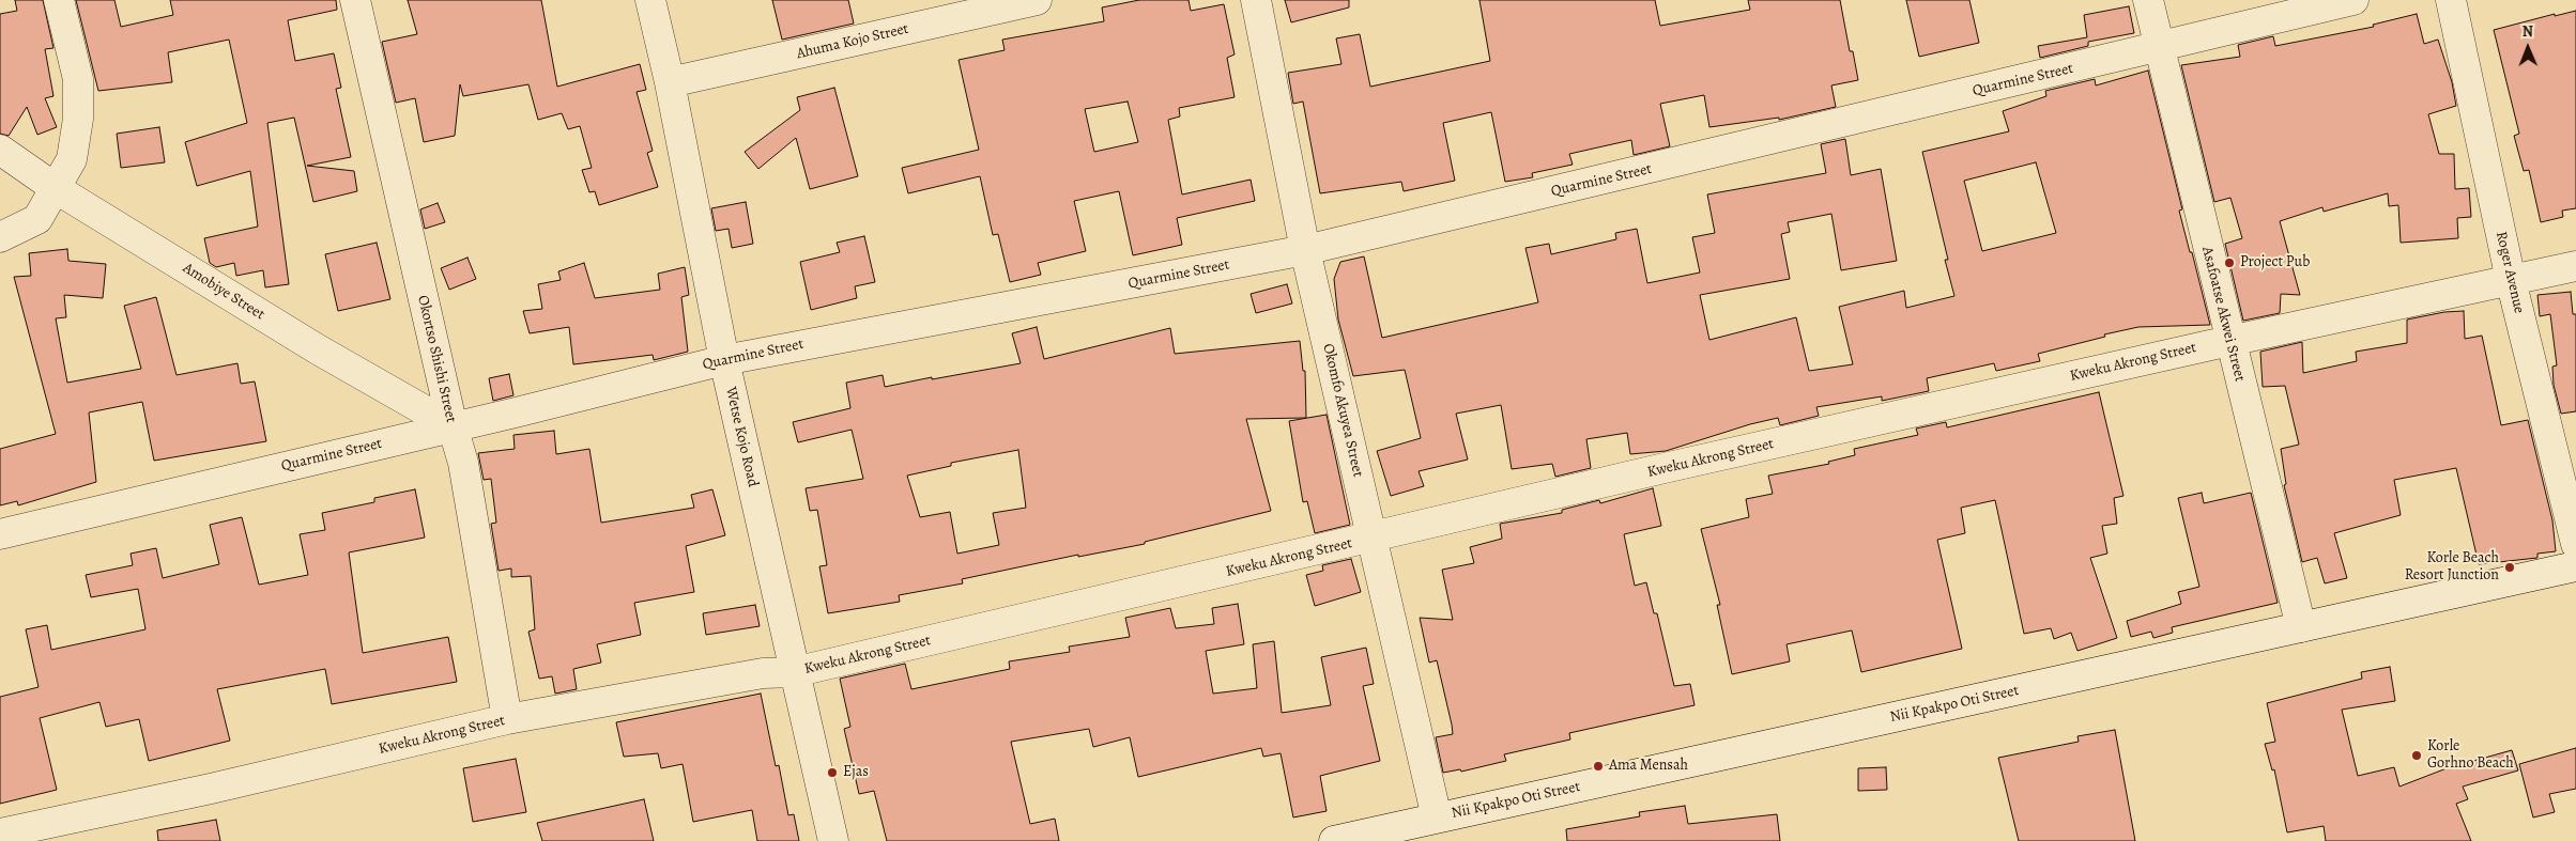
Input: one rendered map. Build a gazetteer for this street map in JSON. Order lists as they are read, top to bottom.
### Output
{
  "streets": {
    "street": [
      "Ahuma Kojo Street",
      "Quarmine Street",
      "Roger Avenue",
      "Amobiye Street",
      "Asafoatse Akwei Street",
      "Okortso Shishi Street",
      "Kweku Akrong Street",
      "Okomfo Akuyea Street",
      "Wetse Kojo Road",
      "Nii Kpakpo Oti Street"
    ]
  },
  "crossings": [
    ["Ahuma Kojo Street", "Wetse Kojo Road"],
    ["Quarmine Street", "Amobiye Street"],
    ["Quarmine Street", "Asafoatse Akwei Street"],
    ["Quarmine Street", "Okortso Shishi Street"],
    ["Quarmine Street", "Okomfo Akuyea Street"],
    ["Quarmine Street", "Wetse Kojo Road"],
    ["Roger Avenue", "Kweku Akrong Street"],
    ["Amobiye Street", "Okortso Shishi Street"],
    ["Asafoatse Akwei Street", "Kweku Akrong Street"],
    ["Asafoatse Akwei Street", "Nii Kpakpo Oti Street"],
    ["Okortso Shishi Street", "Kweku Akrong Street"],
    ["Kweku Akrong Street", "Okomfo Akuyea Street"],
    ["Kweku Akrong Street", "Wetse Kojo Road"],
    ["Okomfo Akuyea Street", "Nii Kpakpo Oti Street"]
  ],
  "places": [
    "Project Pub",
    "Korle Beach Resort Junction",
    "Korle Gorhno Beach",
    "Ama Mensah",
    "Ejas"
  ],
  "north": "top"
}
